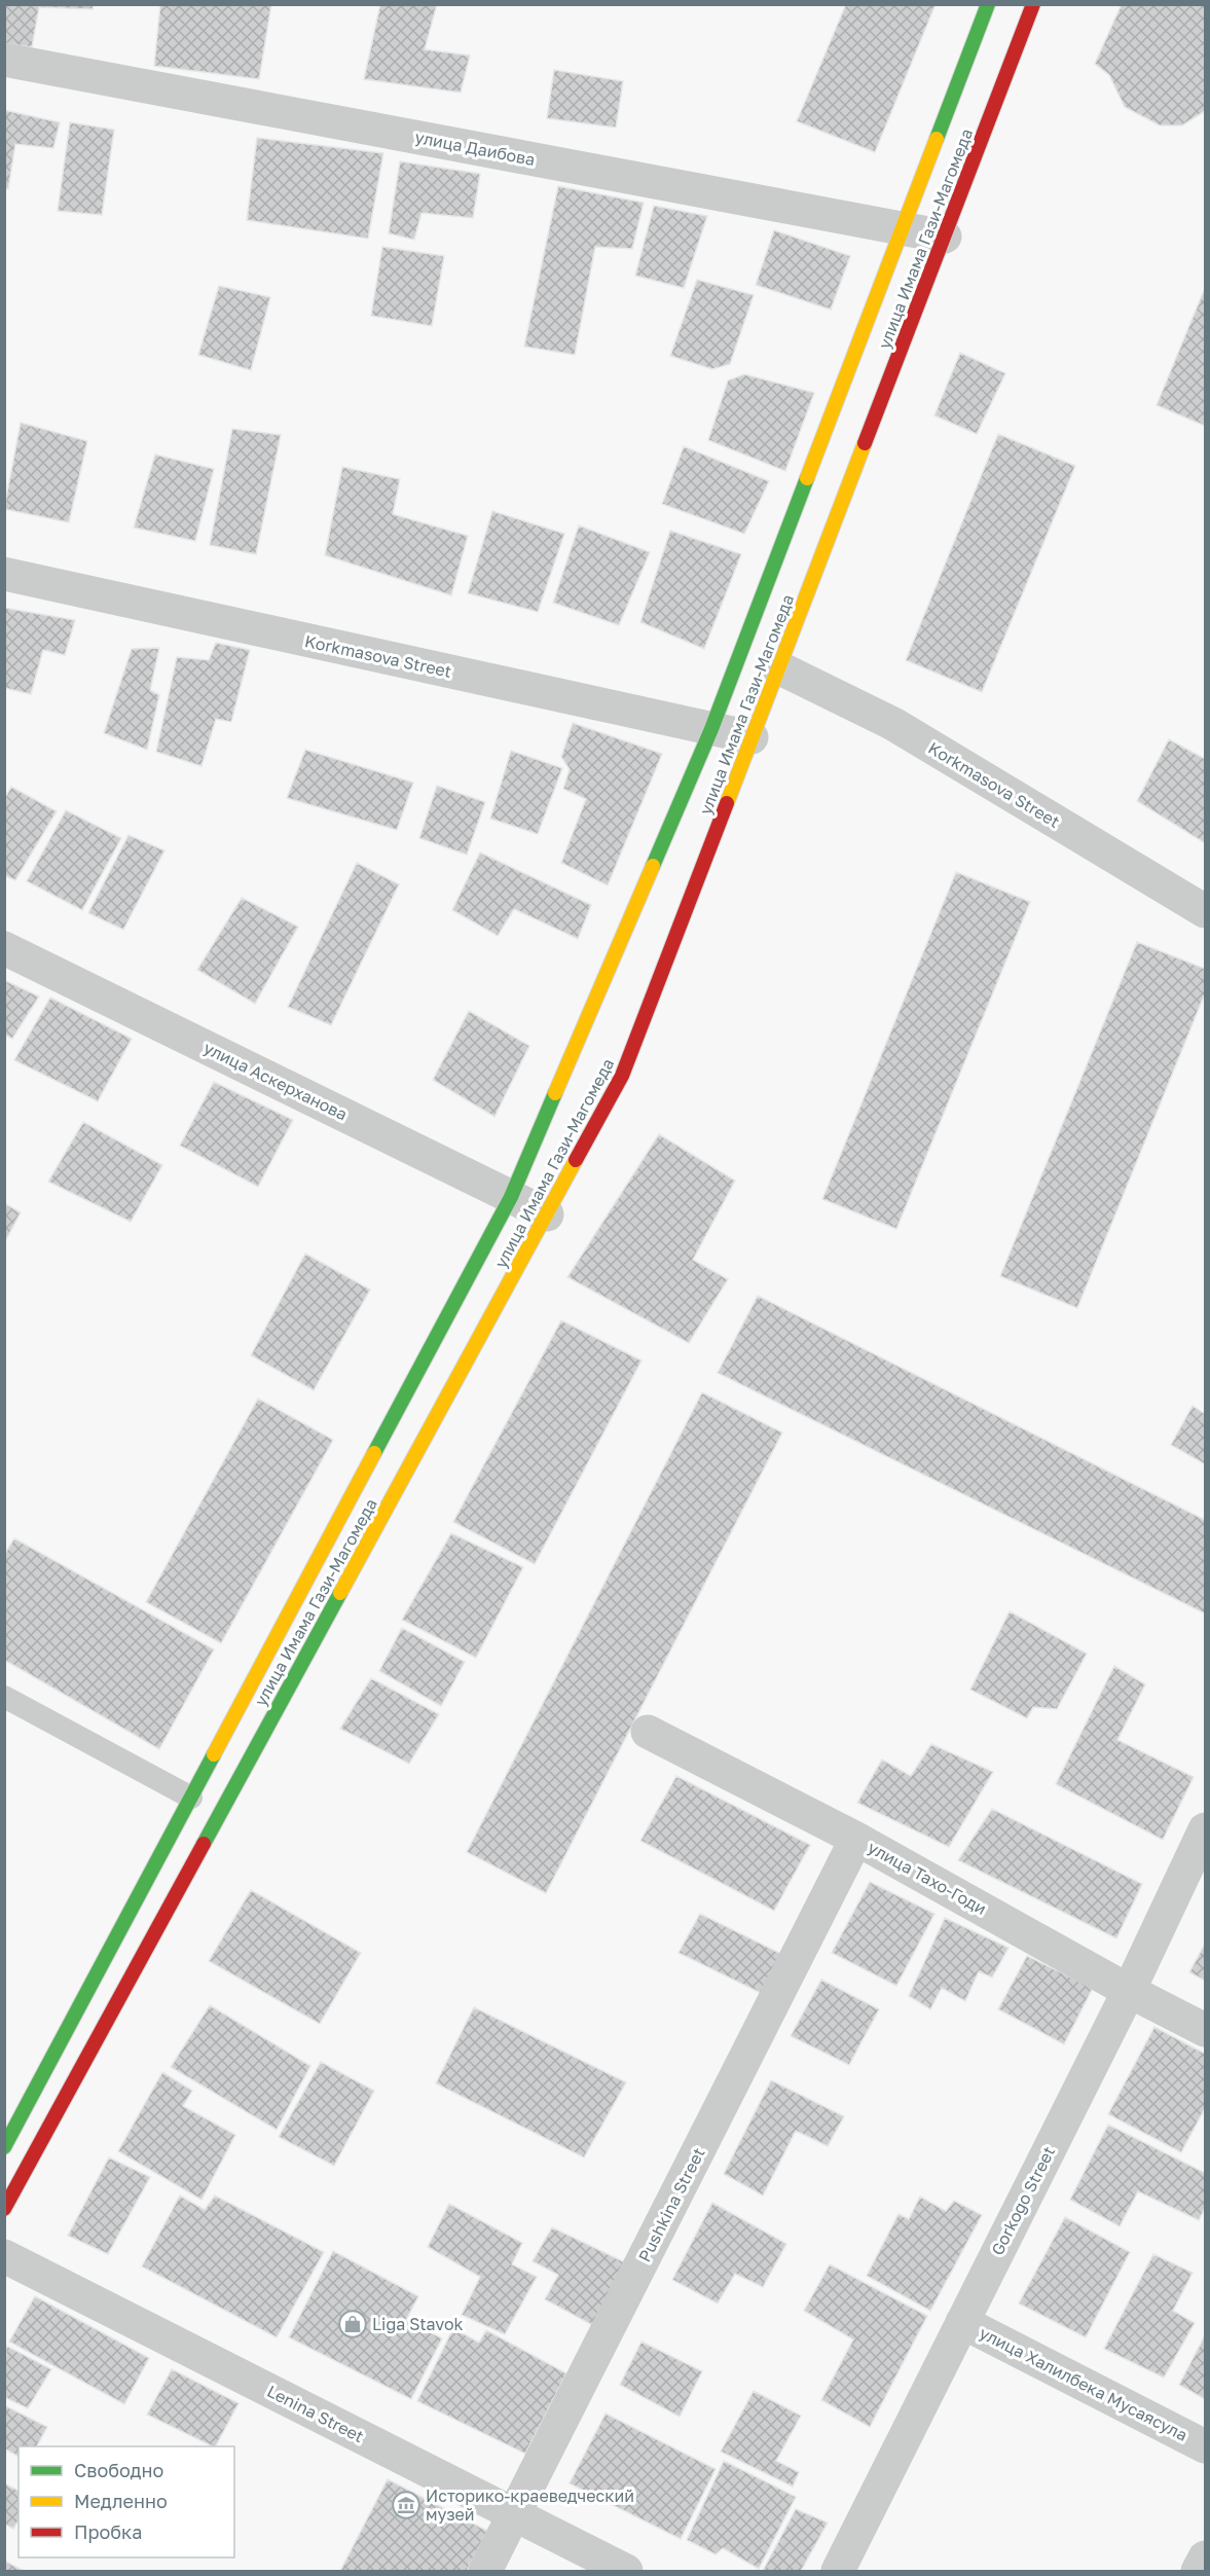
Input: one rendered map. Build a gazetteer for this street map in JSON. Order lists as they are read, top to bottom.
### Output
{
  "streets": {
    "main road": ["улица Имама Гази-Магомеда"],
    "street": [
      "улица Даибова",
      "Korkmasova Street",
      "улица Аскерханова",
      "улица Тахо-Годи",
      "Gorkogo Street",
      "Pushkina Street",
      "улица Халилбека Мусаясула",
      "Lenina Street"
    ]
  },
  "crossings": [
    ["улица Даибова", "улица Имама Гази-Магомеда"],
    ["улица Имама Гази-Магомеда", "Korkmasova Street"],
    ["улица Имама Гази-Магомеда", "улица Аскерханова"],
    ["улица Тахо-Годи", "Gorkogo Street"],
    ["улица Тахо-Годи", "Pushkina Street"],
    ["Gorkogo Street", "улица Халилбека Мусаясула"],
    ["Pushkina Street", "Lenina Street"]
  ],
  "places": {
    "shop": ["Liga Stavok"],
    "museum": ["Историко-краеведческий музей"]
  },
  "legend": ["Свободно", "Медленно", "Пробка"]
}
